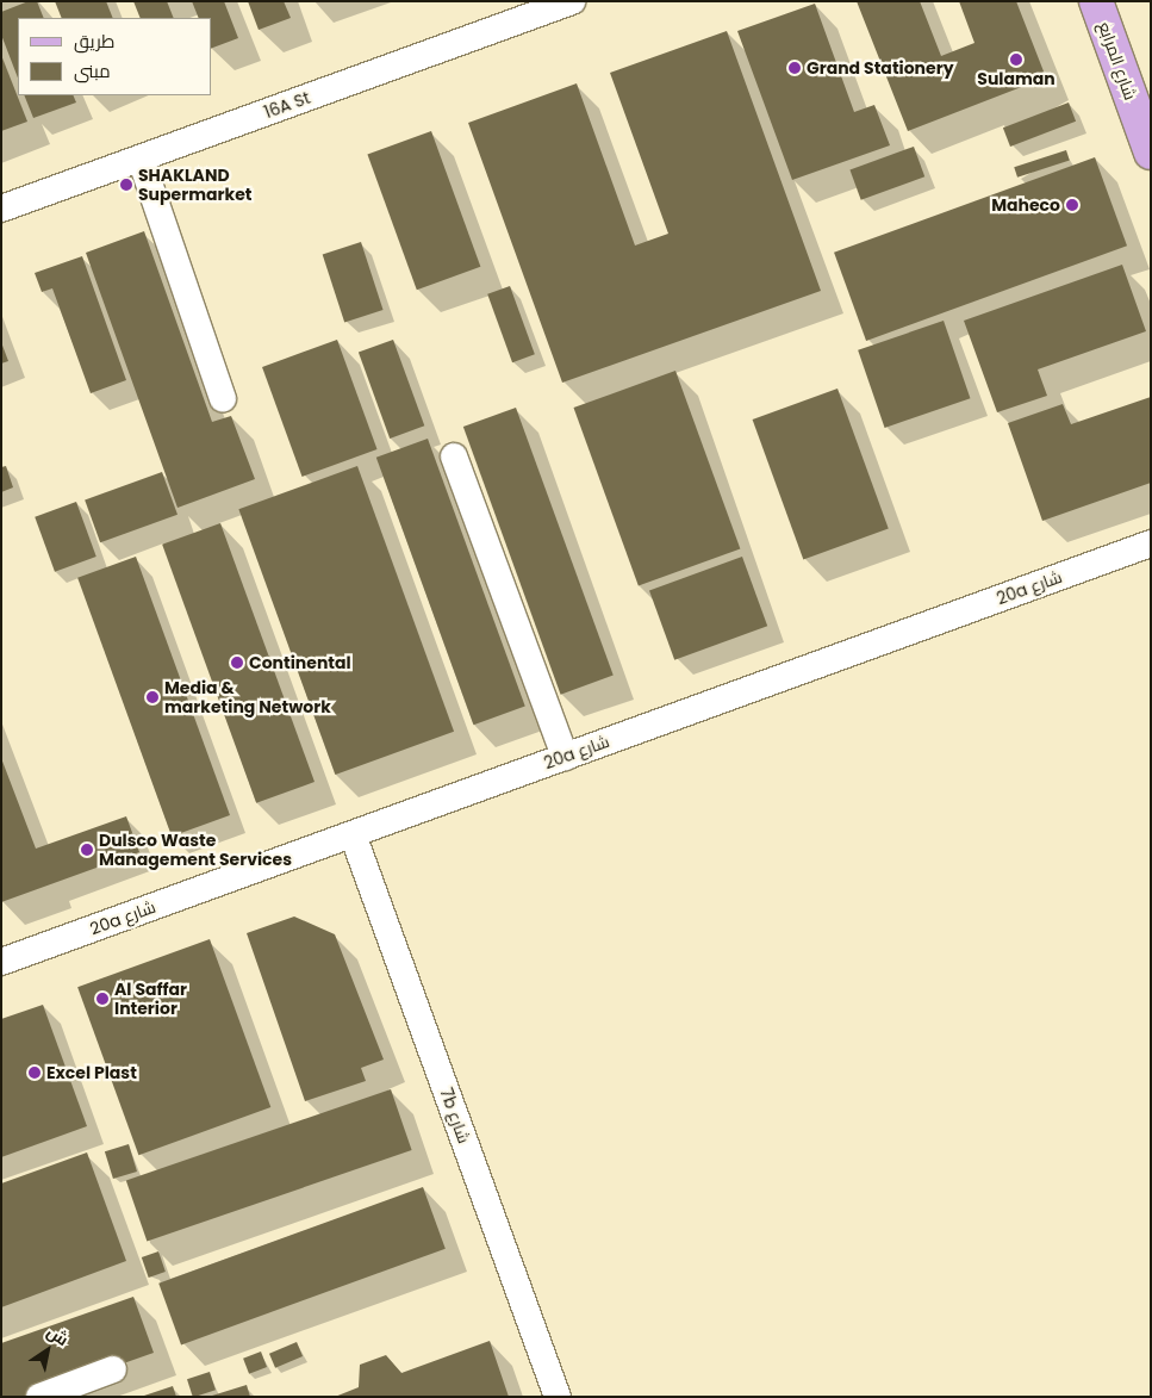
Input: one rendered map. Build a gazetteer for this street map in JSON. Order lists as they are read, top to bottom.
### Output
{
  "streets": {
    "main road": ["شارع المرابع"],
    "lane": ["16A St", "20a شارع", "7b شارع"]
  },
  "crossings": [
    ["20a شارع", "7b شارع"]
  ],
  "places": [
    "Sulaman",
    "Grand Stationery",
    "SHAKLAND Supermarket",
    "Maheco",
    "Continental",
    "Media & marketing Network",
    "Dulsco Waste Management Services",
    "Al Saffar Interior",
    "Excel Plast"
  ],
  "legend": ["طريق", "مبنى"],
  "north": "top right"
}
